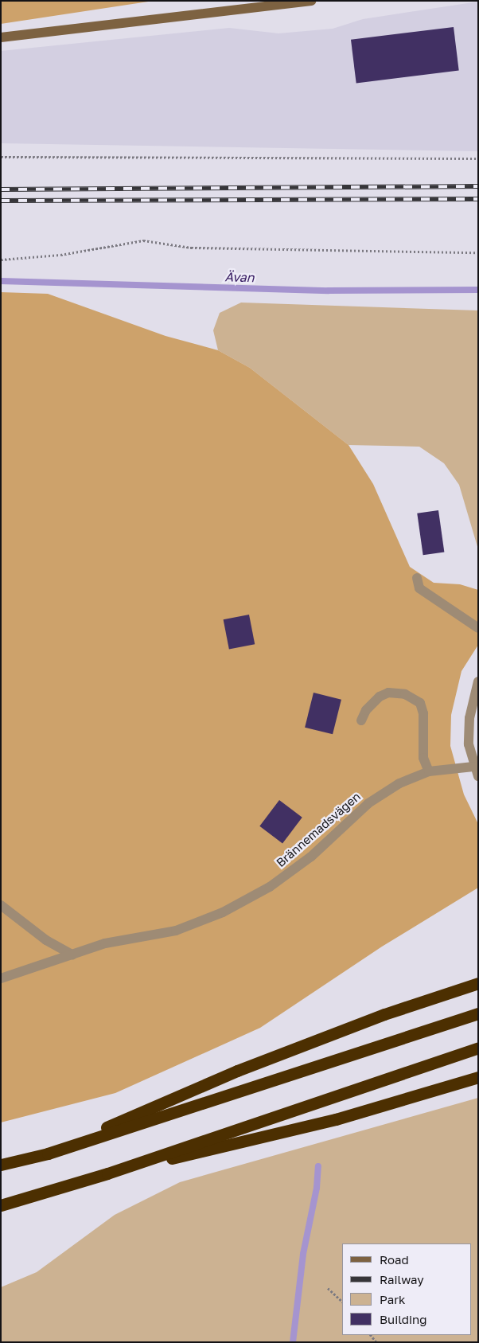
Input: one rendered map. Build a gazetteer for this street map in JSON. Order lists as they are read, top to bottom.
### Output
{
  "streets": {
    "street": ["Brännemadsvägen"]
  },
  "water": ["Ävan"],
  "legend": [
    "Road",
    "Railway",
    "Park",
    "Building"
  ]
}
